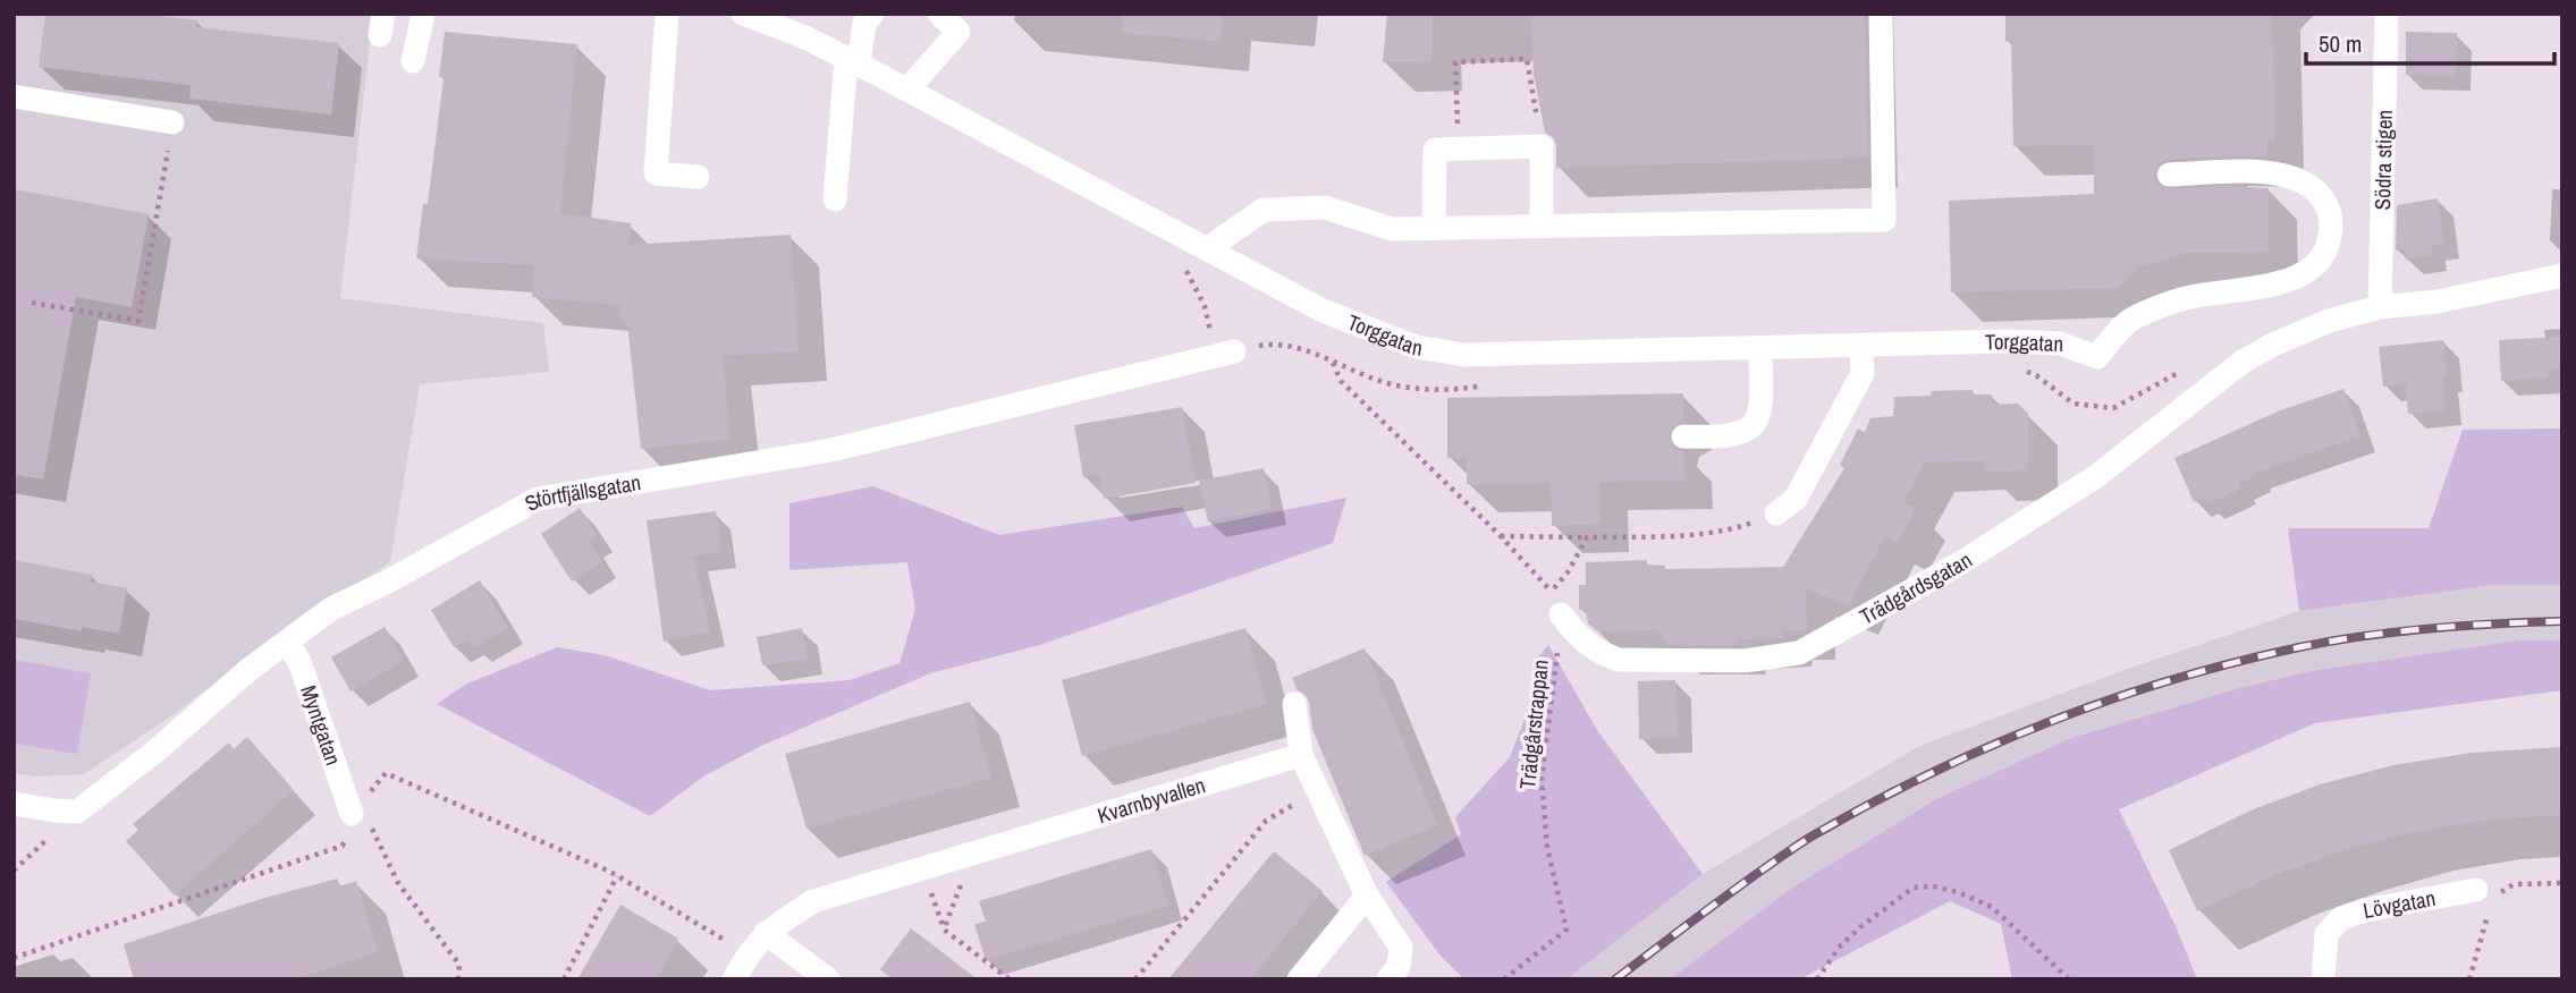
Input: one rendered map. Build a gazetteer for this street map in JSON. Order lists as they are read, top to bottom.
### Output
{
  "streets": {
    "street": [
      "Södra stigen",
      "Torggatan",
      "Störtfjällsgatan",
      "Trädgårdsgatan",
      "Myntgatan",
      "Kvarnbyvallen",
      "Lövgatan"
    ],
    "path": ["Trädgårstrappan"]
  },
  "crossings": [
    ["Södra stigen", "Trädgårdsgatan"],
    ["Störtfjällsgatan", "Myntgatan"],
    ["Trädgårdsgatan", "Trädgårstrappan"]
  ],
  "scale_bar": "50 m"
}
